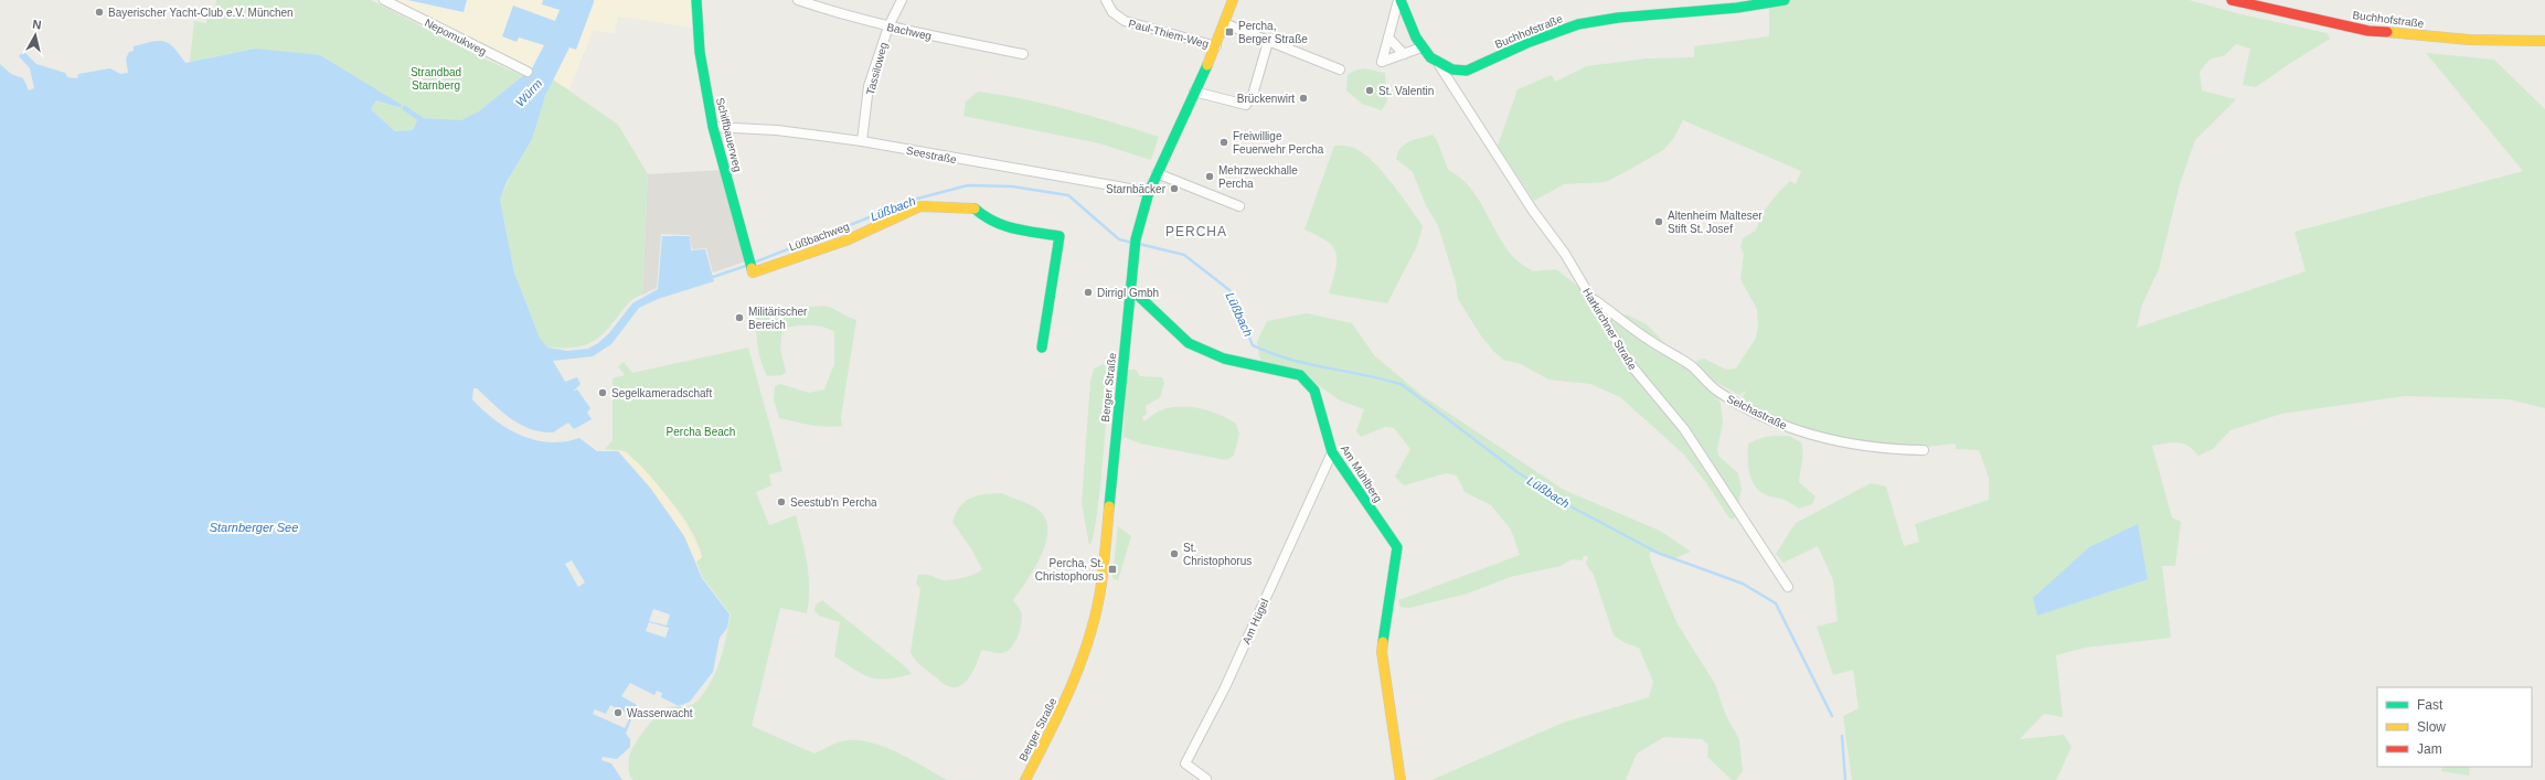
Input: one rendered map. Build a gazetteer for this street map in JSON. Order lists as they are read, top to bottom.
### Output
{
  "streets": {
    "main road": [
      "Buchhofstraße",
      "Schiffbauerweg",
      "Lüßbachweg",
      "Berger Straße",
      "Am Mühlberg"
    ],
    "street": [
      "Bachweg",
      "Paul-Thiem-Weg",
      "Nepomukweg",
      "Tassiloweg",
      "Seestraße",
      "Harkirchner Straße",
      "Selchastraße",
      "Am Hügel"
    ]
  },
  "crossings": [
    ["Buchhofstraße", "Harkirchner Straße"],
    ["Bachweg", "Tassiloweg"],
    ["Paul-Thiem-Weg", "Berger Straße"],
    ["Tassiloweg", "Seestraße"],
    ["Schiffbauerweg", "Seestraße"],
    ["Schiffbauerweg", "Lüßbachweg"],
    ["Seestraße", "Berger Straße"],
    ["Harkirchner Straße", "Selchastraße"],
    ["Berger Straße", "Am Mühlberg"],
    ["Am Mühlberg", "Am Hügel"]
  ],
  "districts": ["PERCHA"],
  "water": ["Würm", "Lüßbach", "Starnberger See"],
  "parks": ["Strandbad Starnberg", "Percha Beach"],
  "places": {
    "other": [
      "Bayerischer Yacht-Club e.V. München",
      "St. Valentin",
      "Brückenwirt",
      "Freiwillige Feuerwehr Percha",
      "Mehrzweckhalle Percha",
      "Starnbäcker",
      "Altenheim Malteser Stift St. Josef",
      "Dirrigl Gmbh",
      "Militärischer Bereich",
      "Segelkameradschaft",
      "Seestub'n Percha",
      "St. Christophorus",
      "Wasserwacht"
    ],
    "transit": ["Percha, Berger Straße", "Percha, St. Christophorus"]
  },
  "legend": ["Fast", "Slow", "Jam"],
  "north": "top"
}
